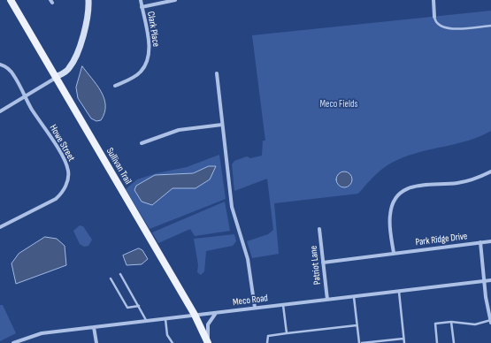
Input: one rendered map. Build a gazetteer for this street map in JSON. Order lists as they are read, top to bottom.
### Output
{
  "streets": {
    "main road": ["Sullivan Trail"],
    "street": [
      "Clark Place",
      "Howe Street",
      "Park Ridge Drive",
      "Patriot Lane",
      "Meco Road"
    ]
  },
  "crossings": [
    ["Sullivan Trail", "Meco Road"],
    ["Park Ridge Drive", "Patriot Lane"],
    ["Patriot Lane", "Meco Road"]
  ],
  "parks": ["Meco Fields"]
}
